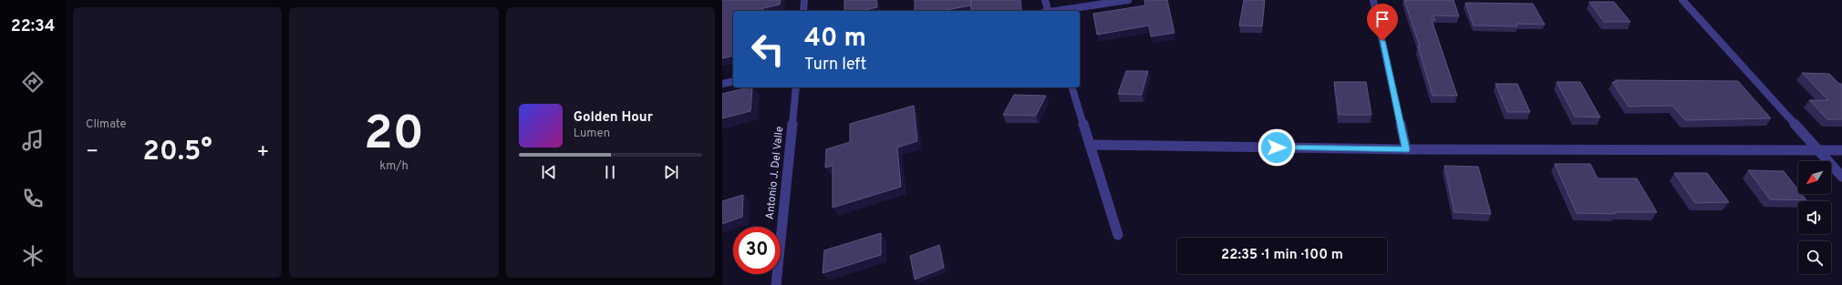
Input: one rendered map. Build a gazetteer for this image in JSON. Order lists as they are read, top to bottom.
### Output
{
  "streets": {
    "street": ["Antonio J. Del Valle"]
  },
  "north": "bottom left",
  "page": {
    "tabs": "22:34",
    "tile": [
      "Climate",
      ["20", "km/h"]
    ],
    "turn": ["40 m", "Turn left"],
    "song": ["Golden Hour", "Lumen"],
    "heat": ["−", "20.5°", "+"],
    "limit": "30",
    "trip": "22:35 · 1 min · 100 m"
  }
}
